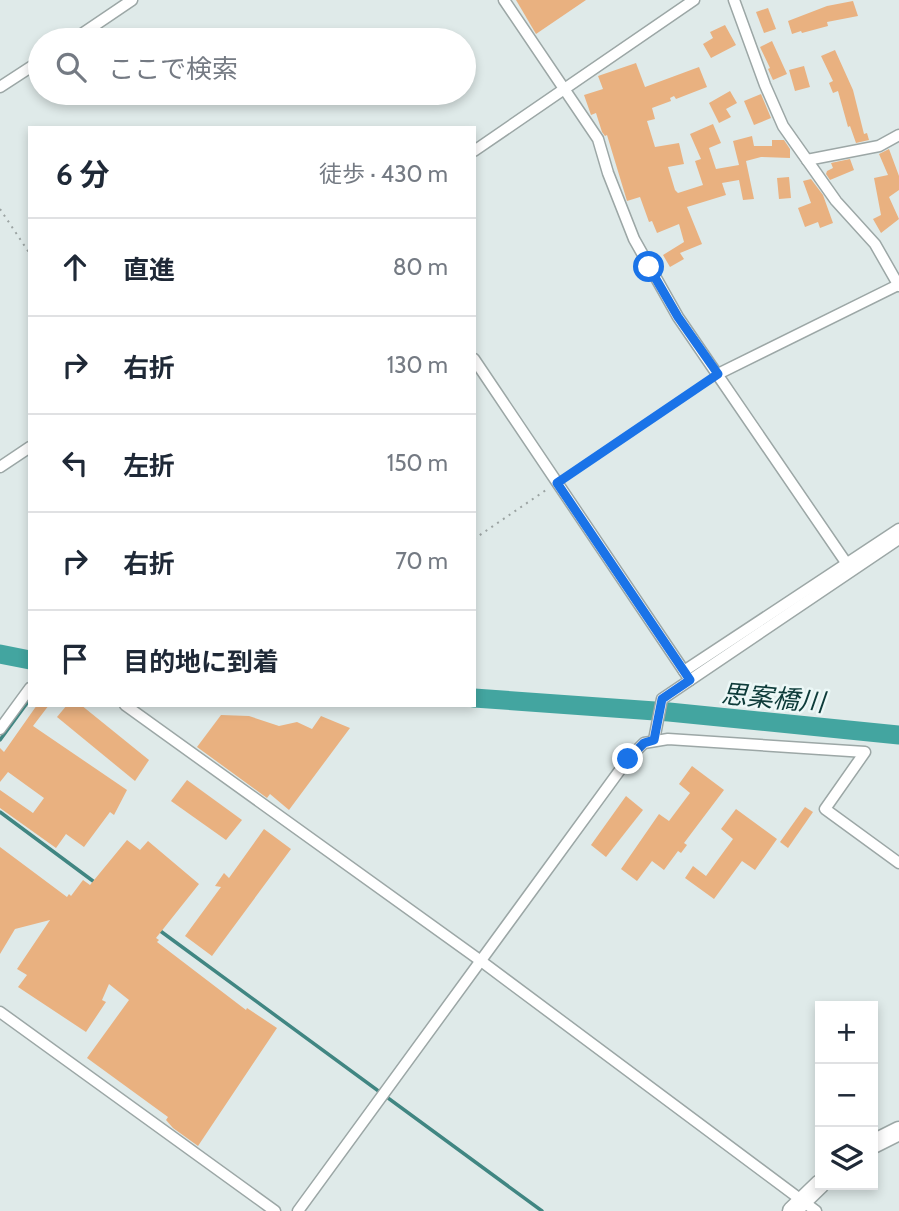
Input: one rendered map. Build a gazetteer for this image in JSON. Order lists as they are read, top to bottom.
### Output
{
  "water": ["思案橋川"],
  "page": {
    "search": "ここで検索",
    "heading": ["6 分", "徒歩 · 430 m"],
    "list": [
      ["直進", "80 m"],
      ["右折", "130 m"],
      ["左折", "150 m"],
      ["右折", "70 m"],
      "目的地に到着"
    ],
    "map_buttons": ["+", "−"]
  }
}
